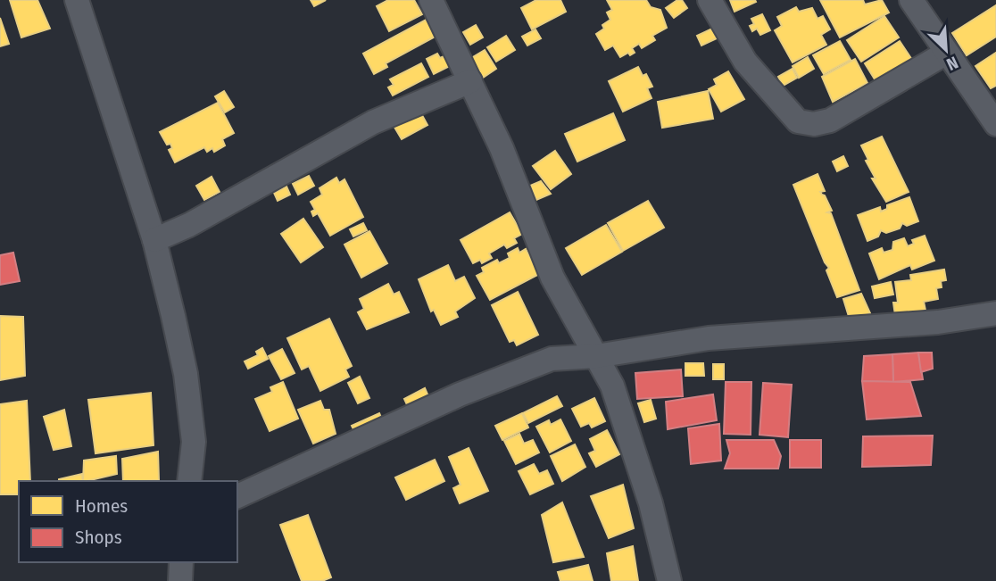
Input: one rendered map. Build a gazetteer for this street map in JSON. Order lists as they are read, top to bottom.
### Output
{
  "legend": ["Homes", "Shops"],
  "north": "bottom right"
}
